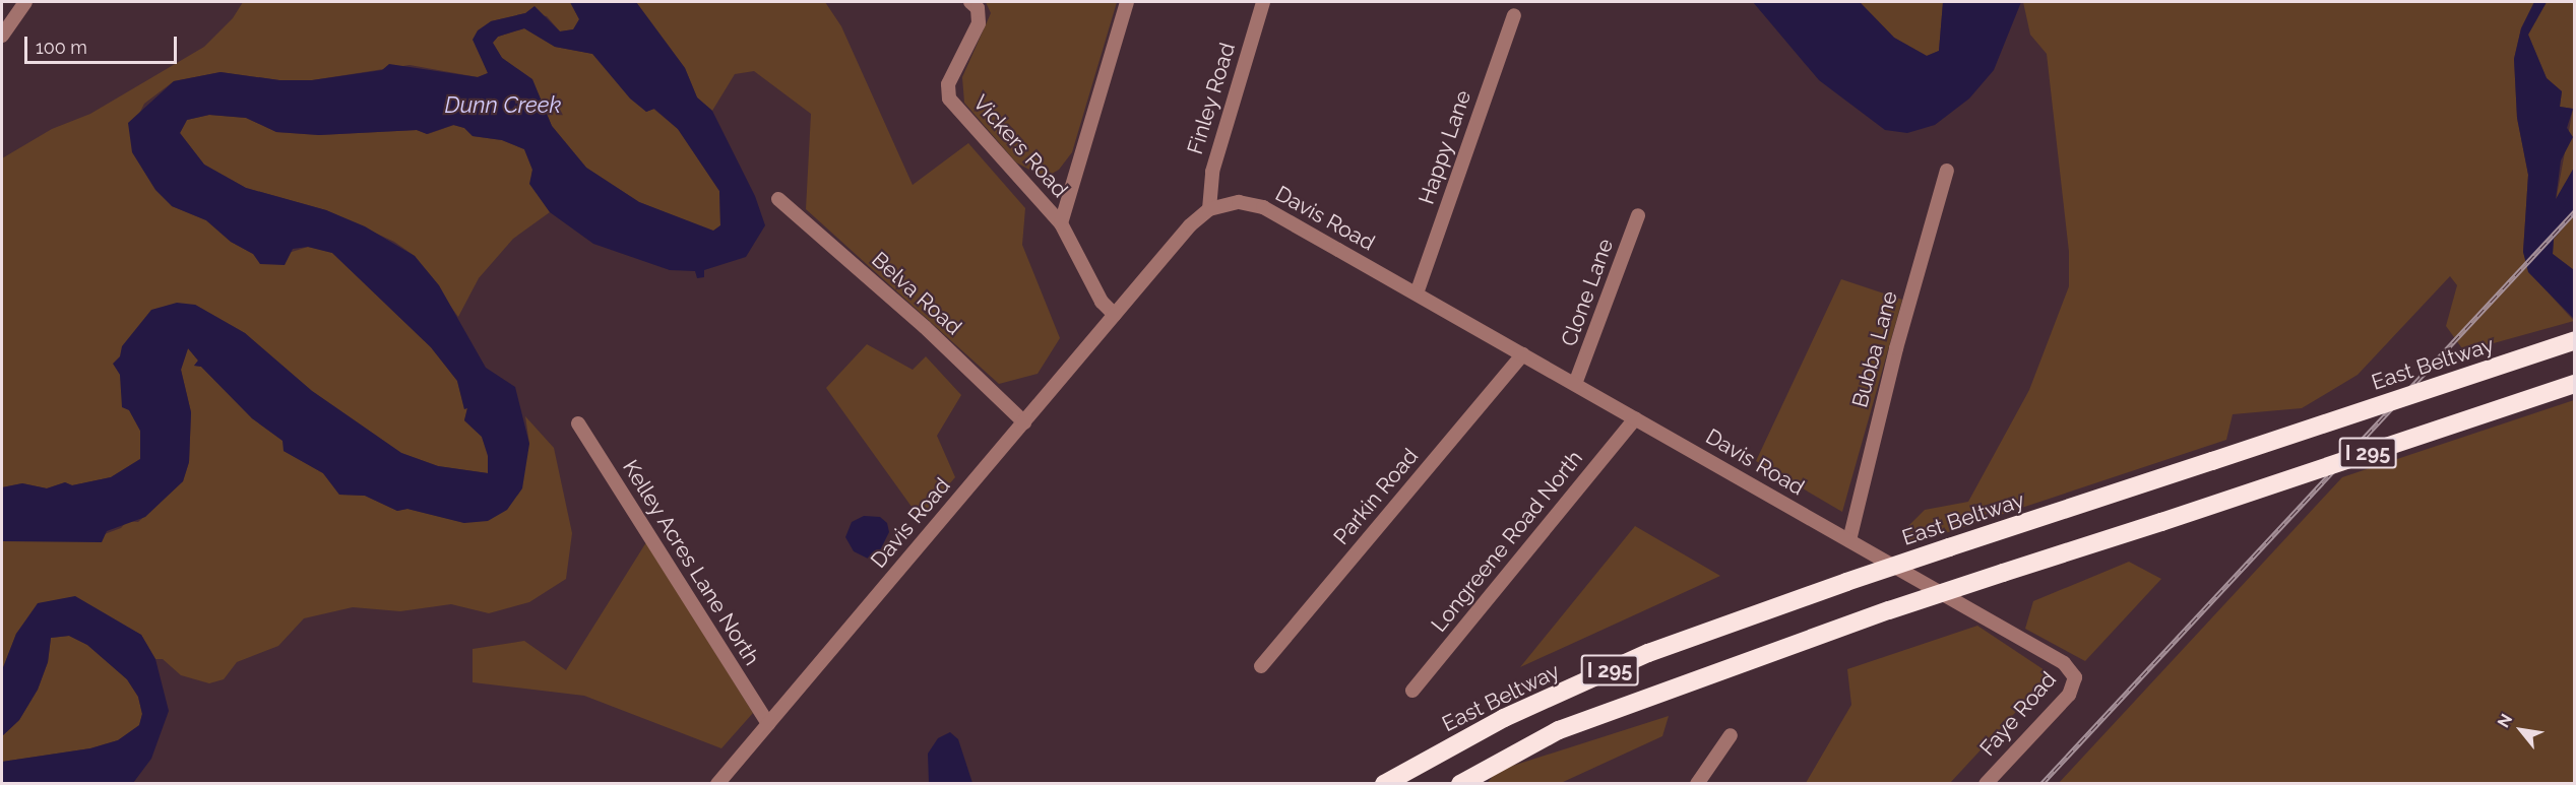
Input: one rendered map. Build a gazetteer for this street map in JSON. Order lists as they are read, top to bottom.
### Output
{
  "streets": {
    "highway": ["East Beltway", "I 295"],
    "street": [
      "Finley Road",
      "Vickers Road",
      "Happy Lane",
      "Davis Road",
      "Clone Lane",
      "Belva Road",
      "Bubba Lane",
      "Parkin Road",
      "Longreene Road North",
      "Kelley Acres Lane North",
      "Faye Road"
    ]
  },
  "crossings": [
    ["Finley Road", "Davis Road"],
    ["Vickers Road", "Davis Road"],
    ["Happy Lane", "Davis Road"],
    ["Davis Road", "Clone Lane"],
    ["Davis Road", "Belva Road"],
    ["Davis Road", "Bubba Lane"],
    ["Davis Road", "Parkin Road"],
    ["Davis Road", "Longreene Road North"],
    ["Davis Road", "Kelley Acres Lane North"],
    ["Davis Road", "Faye Road"]
  ],
  "water": ["Dunn Creek"],
  "scale_bar": "100 m",
  "north": "top left"
}
